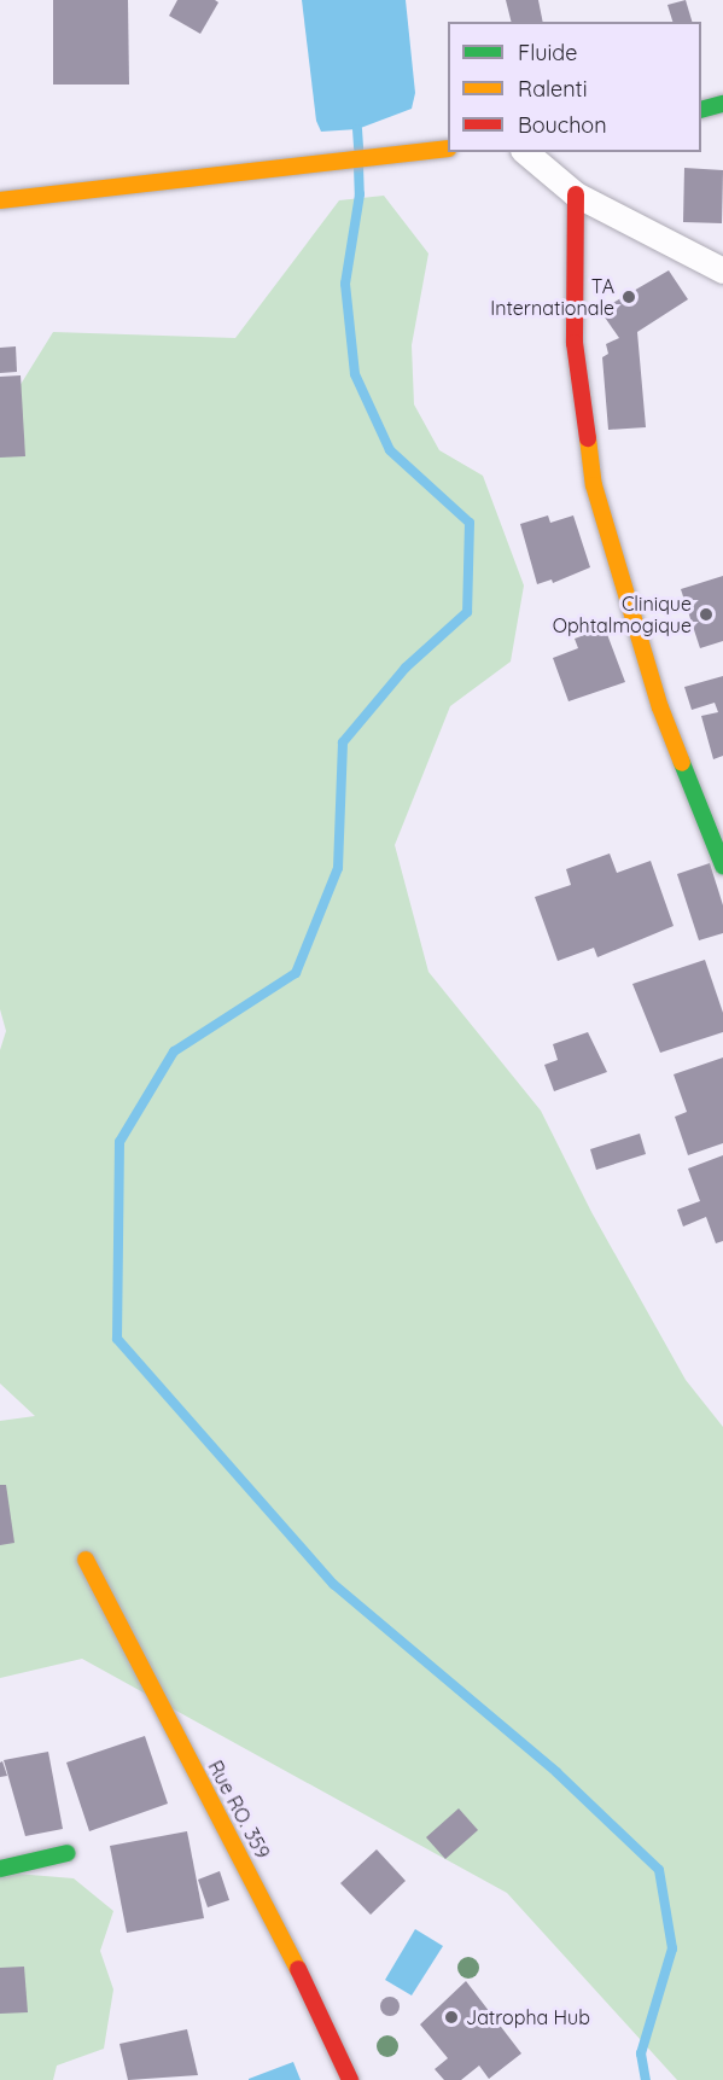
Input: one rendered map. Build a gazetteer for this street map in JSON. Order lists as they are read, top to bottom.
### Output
{
  "streets": {
    "street": ["Rue RO. 359"]
  },
  "places": ["TA Internationale", "Clinique Ophtalmogique", "Jatropha Hub"],
  "legend": ["Fluide", "Ralenti", "Bouchon"]
}
